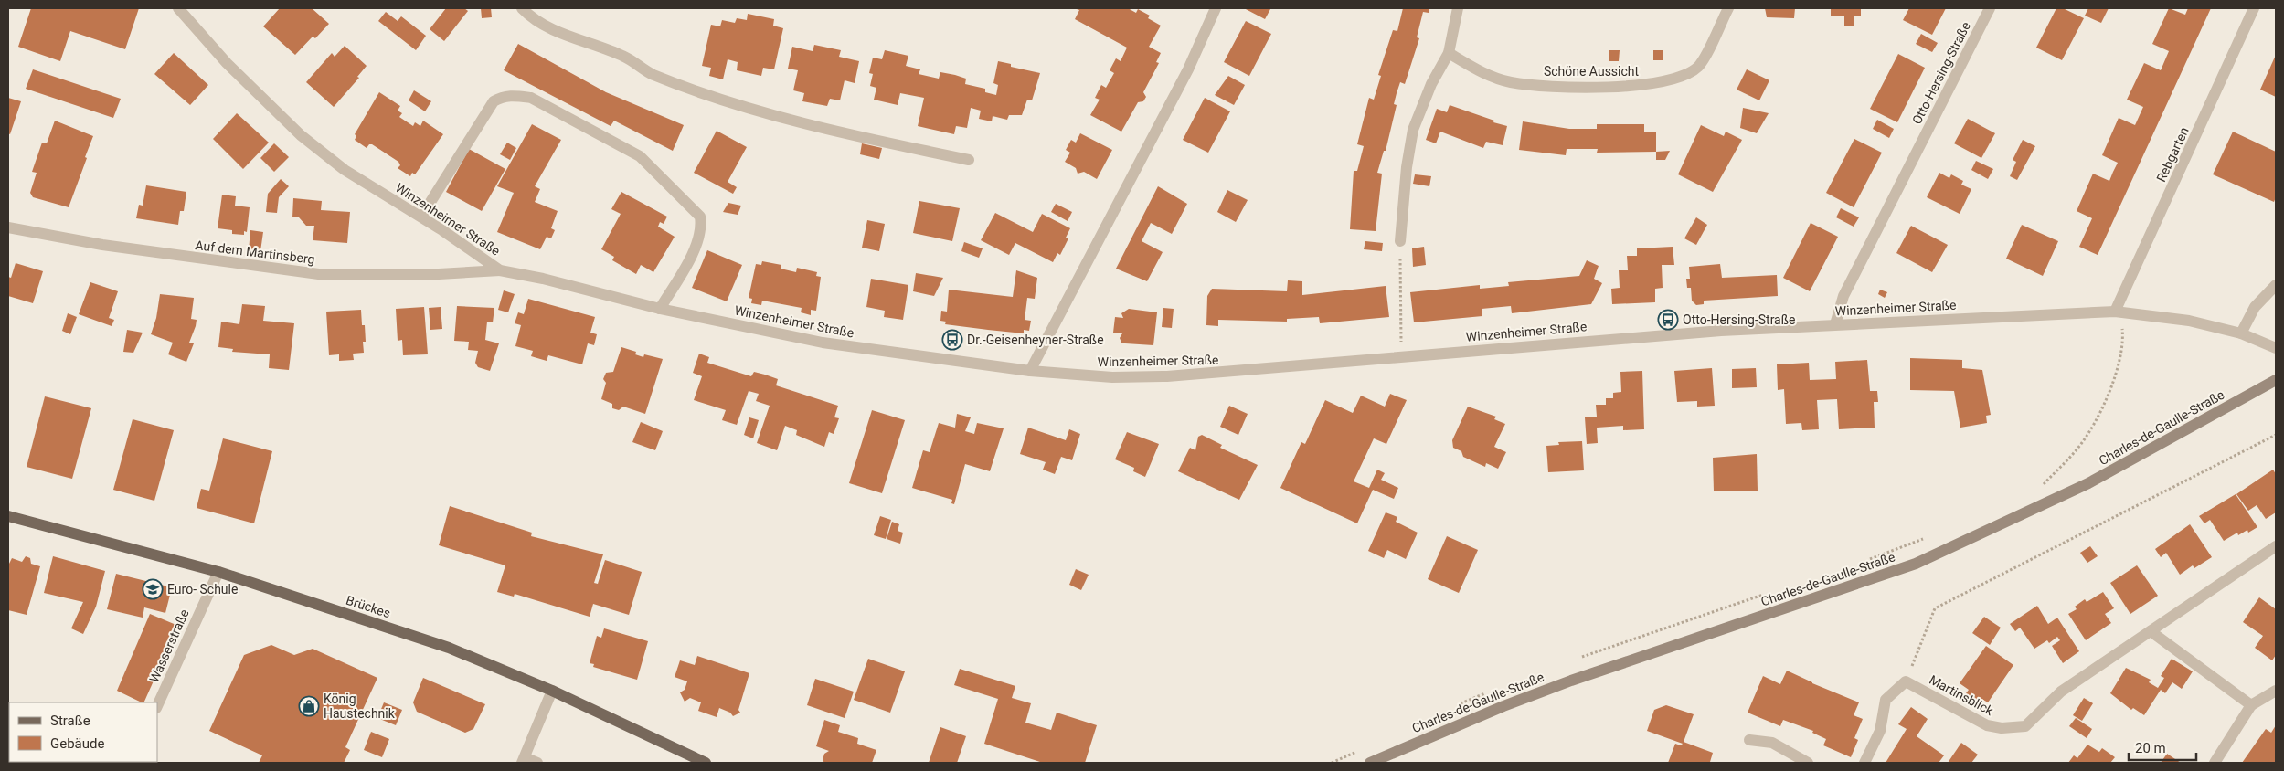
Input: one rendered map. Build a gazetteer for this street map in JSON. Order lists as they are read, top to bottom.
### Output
{
  "streets": {
    "main road": ["Brückes"],
    "street": [
      "Schöne Aussicht",
      "Otto-Hersing-Straße",
      "Rebgarten",
      "Winzenheimer Straße",
      "Auf dem Martinsberg",
      "Charles-de-Gaulle-Straße",
      "Wasserstraße",
      "Martinsblick"
    ]
  },
  "crossings": [
    ["Otto-Hersing-Straße", "Winzenheimer Straße"],
    ["Rebgarten", "Winzenheimer Straße"],
    ["Winzenheimer Straße", "Auf dem Martinsberg"],
    ["Brückes", "Wasserstraße"]
  ],
  "places": {
    "bus stop": ["Otto-Hersing-Straße", "Dr.-Geisenheyner-Straße"],
    "school or university": ["Euro- Schule"],
    "shop": ["König Haustechnik"]
  },
  "legend": ["Straße", "Gebäude"],
  "scale_bar": "20 m"
}
